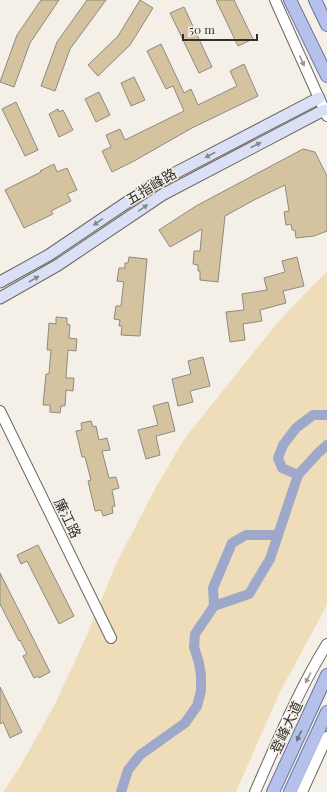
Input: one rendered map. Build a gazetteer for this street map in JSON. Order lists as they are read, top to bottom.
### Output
{
  "streets": {
    "main road": ["五指峰路", "登峰大道"],
    "street": ["廉江路"]
  },
  "scale_bar": "50 m"
}
